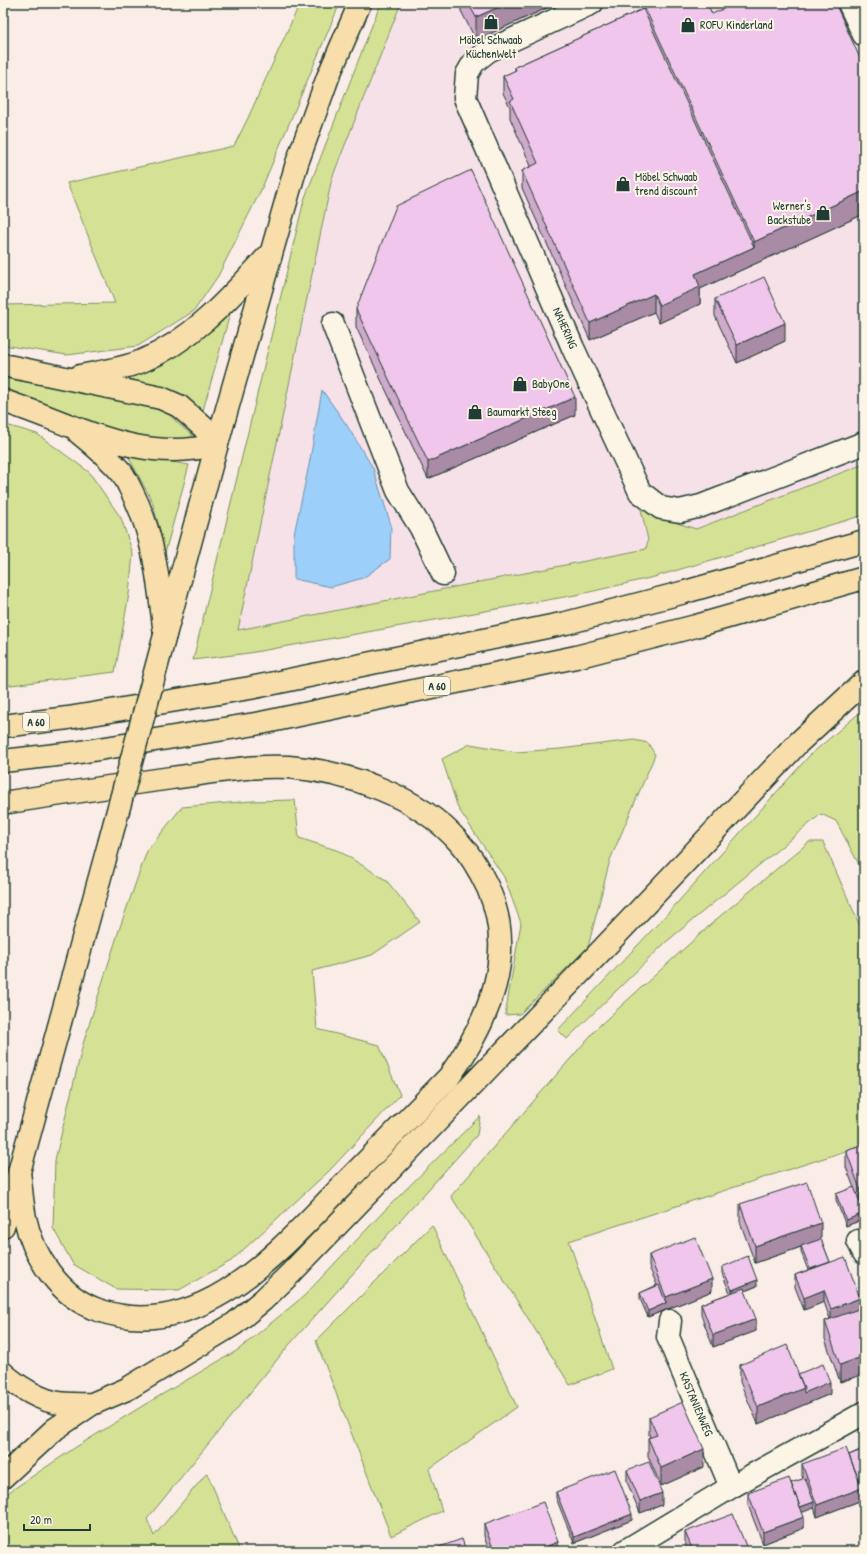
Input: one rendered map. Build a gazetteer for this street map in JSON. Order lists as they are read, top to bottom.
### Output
{
  "streets": {
    "main road": ["A 60"],
    "street": ["NAHERING", "KASTANIENWEG"]
  },
  "places": {
    "shop": [
      "Möbel Schwaab KüchenWelt",
      "ROFU Kinderland",
      "Möbel Schwaab trend discount",
      "Werner's Backstube",
      "BabyOne",
      "Baumarkt Steeg"
    ]
  },
  "scale_bar": "20 m"
}
